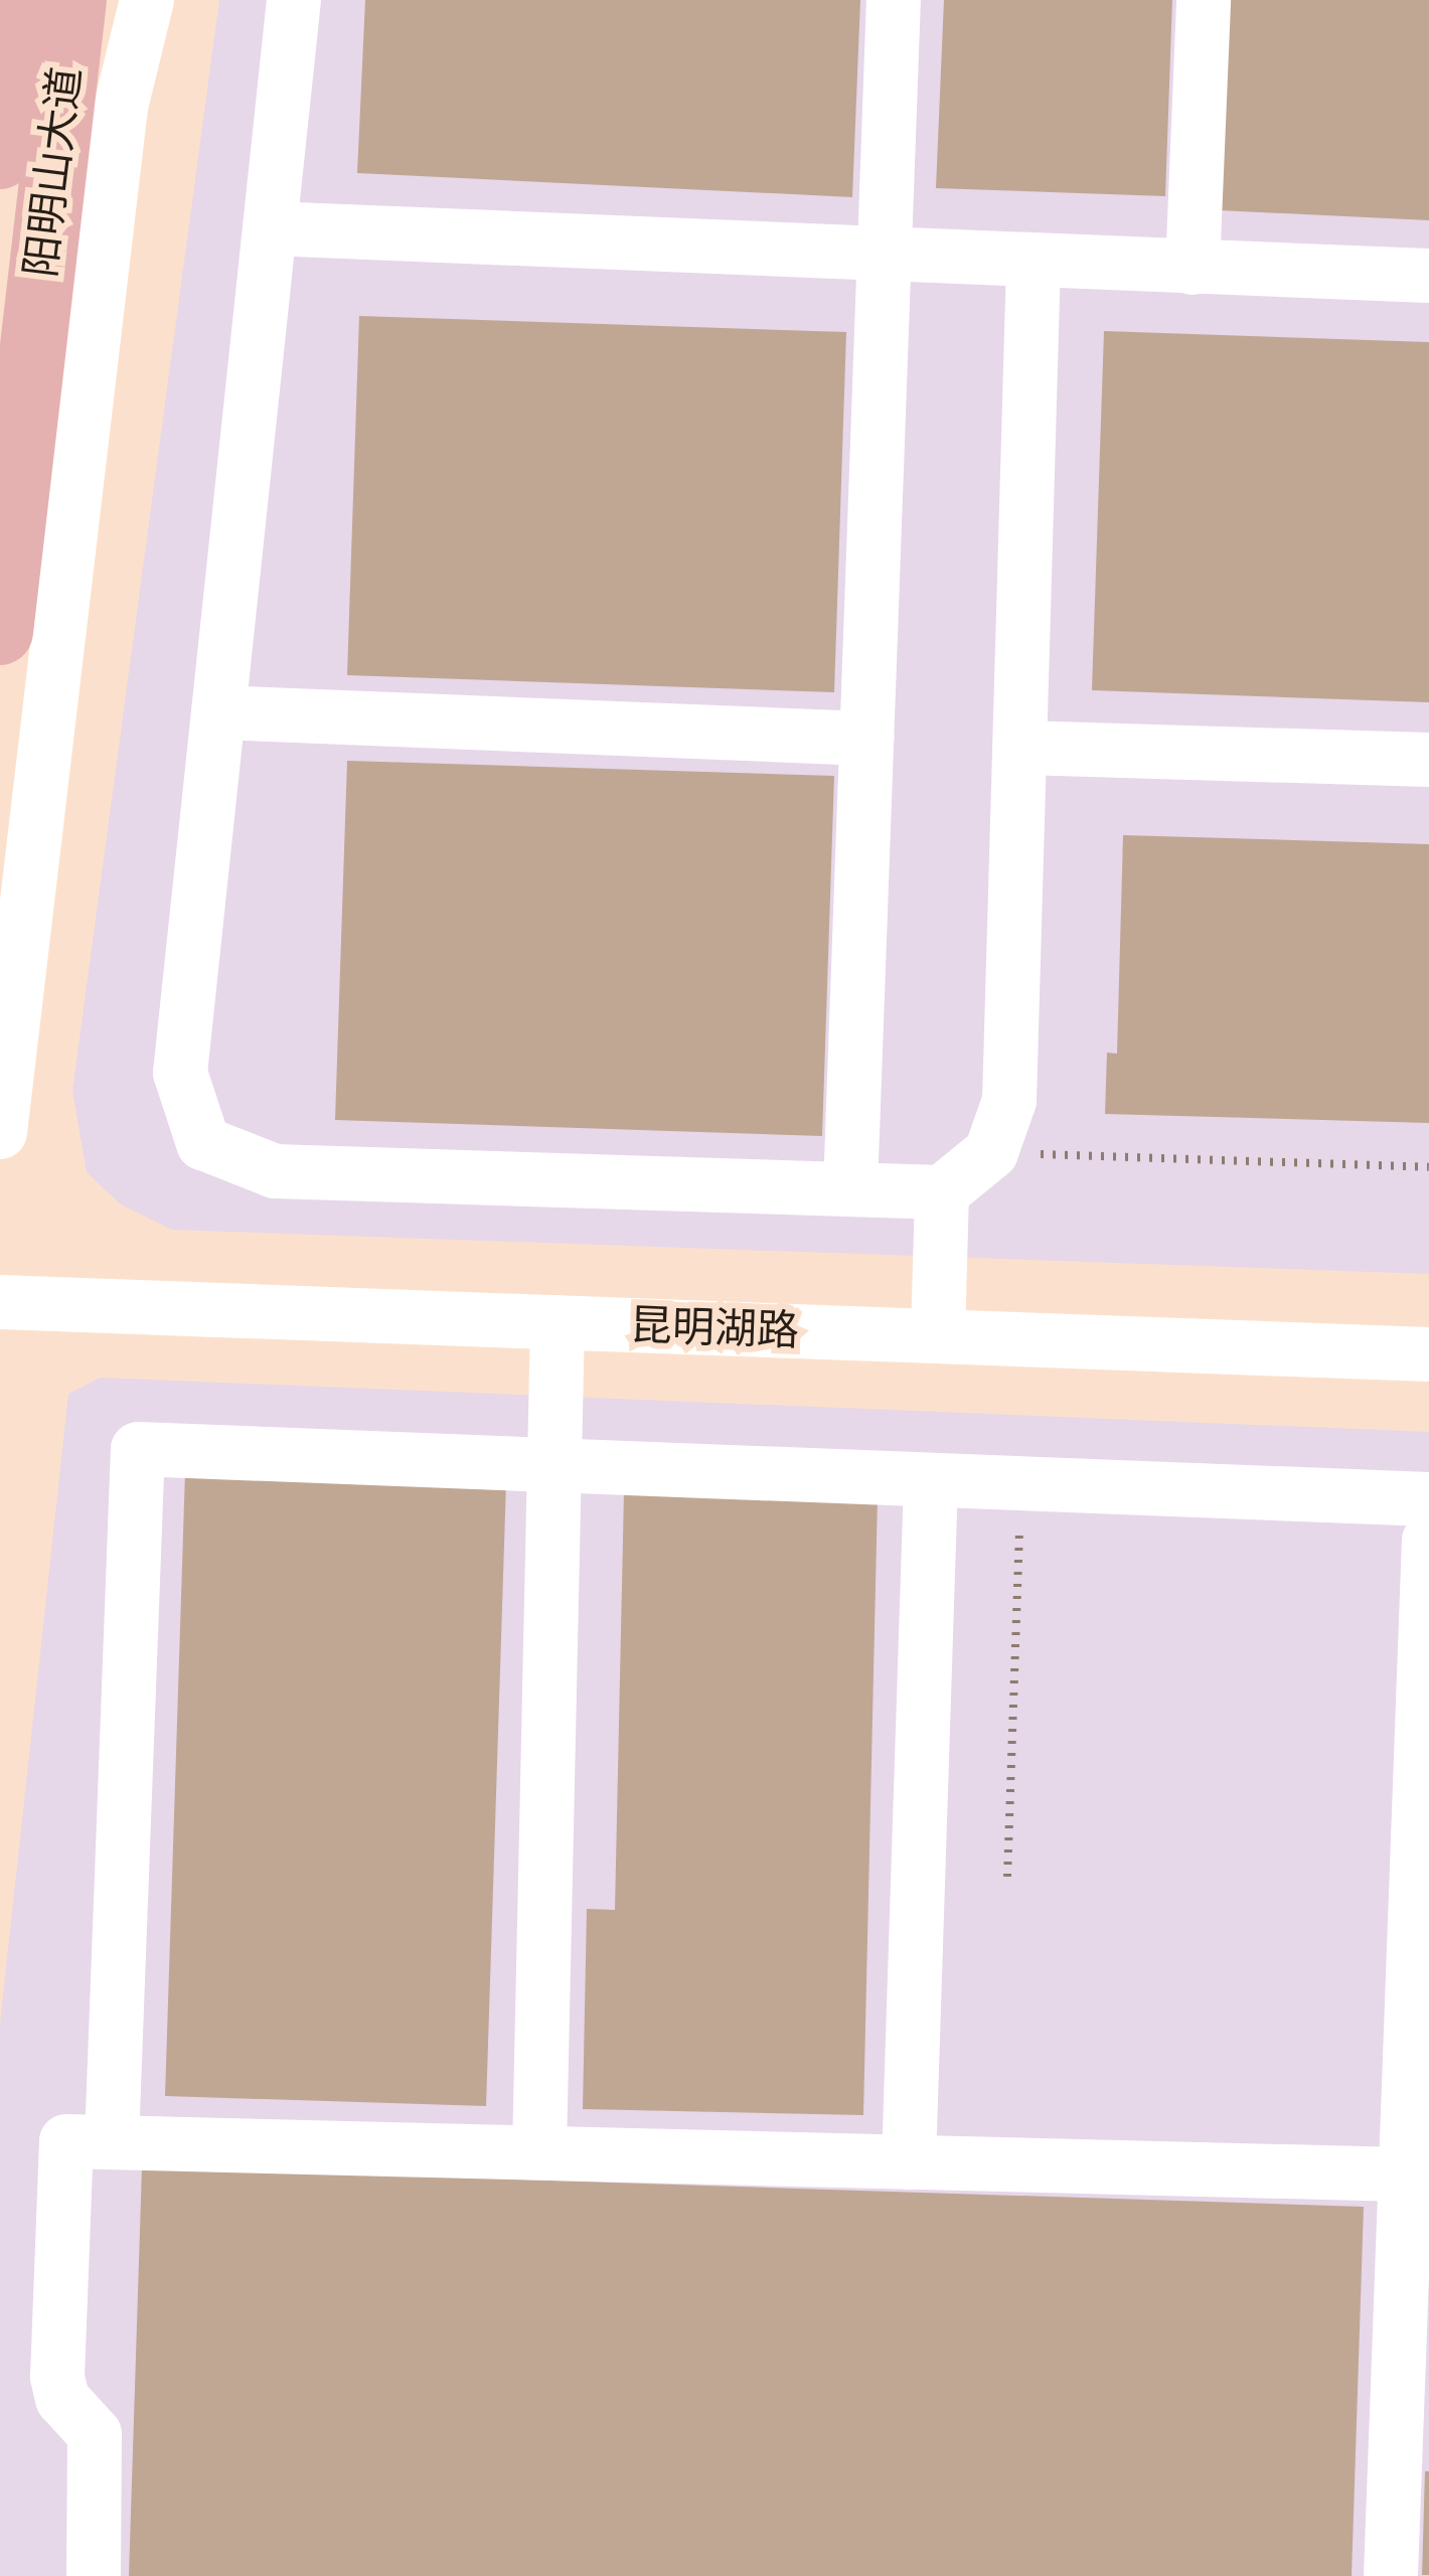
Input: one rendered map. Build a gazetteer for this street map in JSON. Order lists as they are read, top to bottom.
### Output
{
  "streets": {
    "main road": ["阳明山大道"],
    "street": ["昆明湖路"]
  }
}
